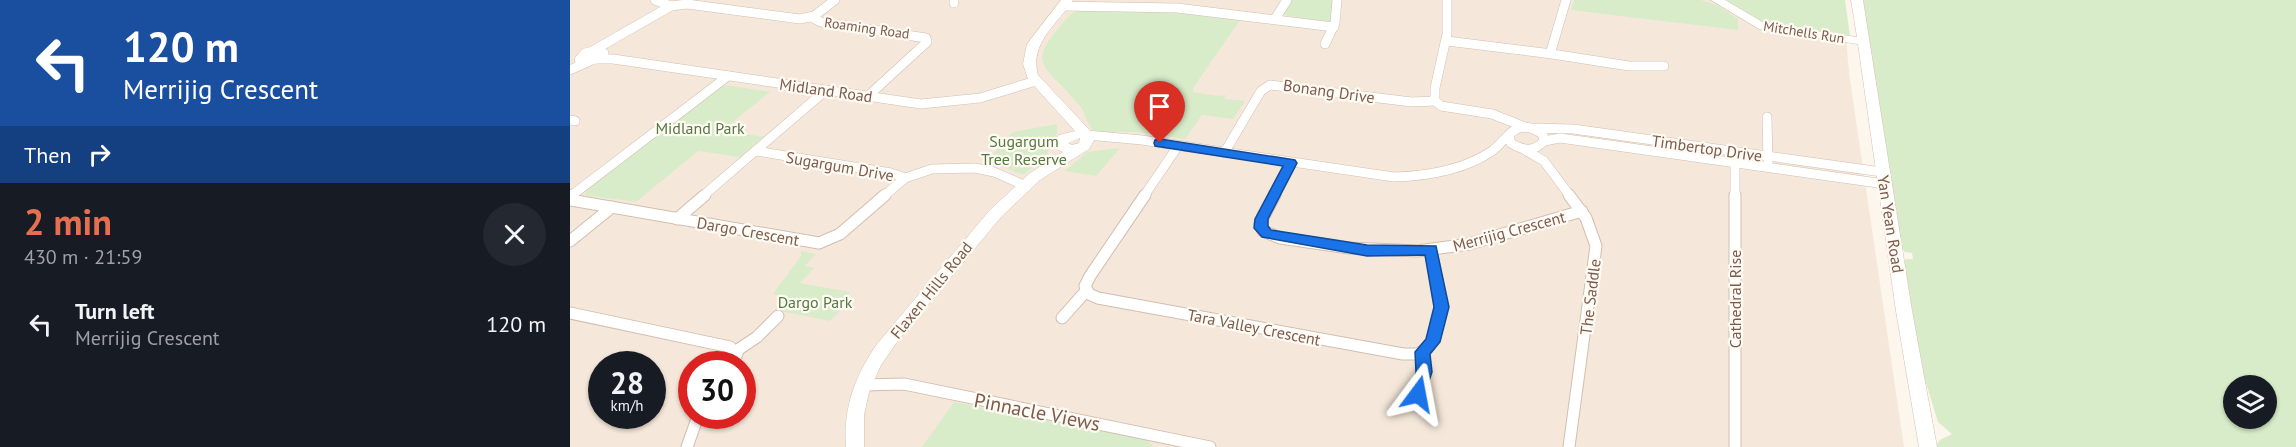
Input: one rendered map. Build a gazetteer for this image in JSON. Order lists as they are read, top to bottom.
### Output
{
  "streets": {
    "street": [
      "Roaming Road",
      "Mitchells Run",
      "Midland Road",
      "Bonang Drive",
      "Timbertop Drive",
      "Sugargum Drive",
      "Yan Yean Road",
      "Dargo Crescent",
      "Merrijig Crescent",
      "Flaxen Hills Road",
      "The Saddle",
      "Cathedral Rise",
      "Tara Valley Crescent",
      "Pinnacle Views"
    ]
  },
  "crossings": [
    ["Roaming Road", "Midland Road"],
    ["Mitchells Run", "Yan Yean Road"],
    ["Timbertop Drive", "Yan Yean Road"],
    ["Timbertop Drive", "The Saddle"],
    ["Timbertop Drive", "Cathedral Rise"],
    ["Sugargum Drive", "Dargo Crescent"],
    ["Sugargum Drive", "Flaxen Hills Road"],
    ["Merrijig Crescent", "The Saddle"],
    ["Flaxen Hills Road", "Pinnacle Views"]
  ],
  "parks": ["Midland Park", "Sugargum Tree Reserve", "Dargo Park"],
  "page": {
    "turn": ["120 m", "Merrijig Crescent"],
    "then": "Then",
    "heading": ["2 min", "430 m · 21:59"],
    "list": [
      {
        "name": "Turn left",
        "note": "Merrijig Crescent",
        "value": "120 m"
      }
    ],
    "speed": "28 km/h",
    "limit": "30"
  }
}
